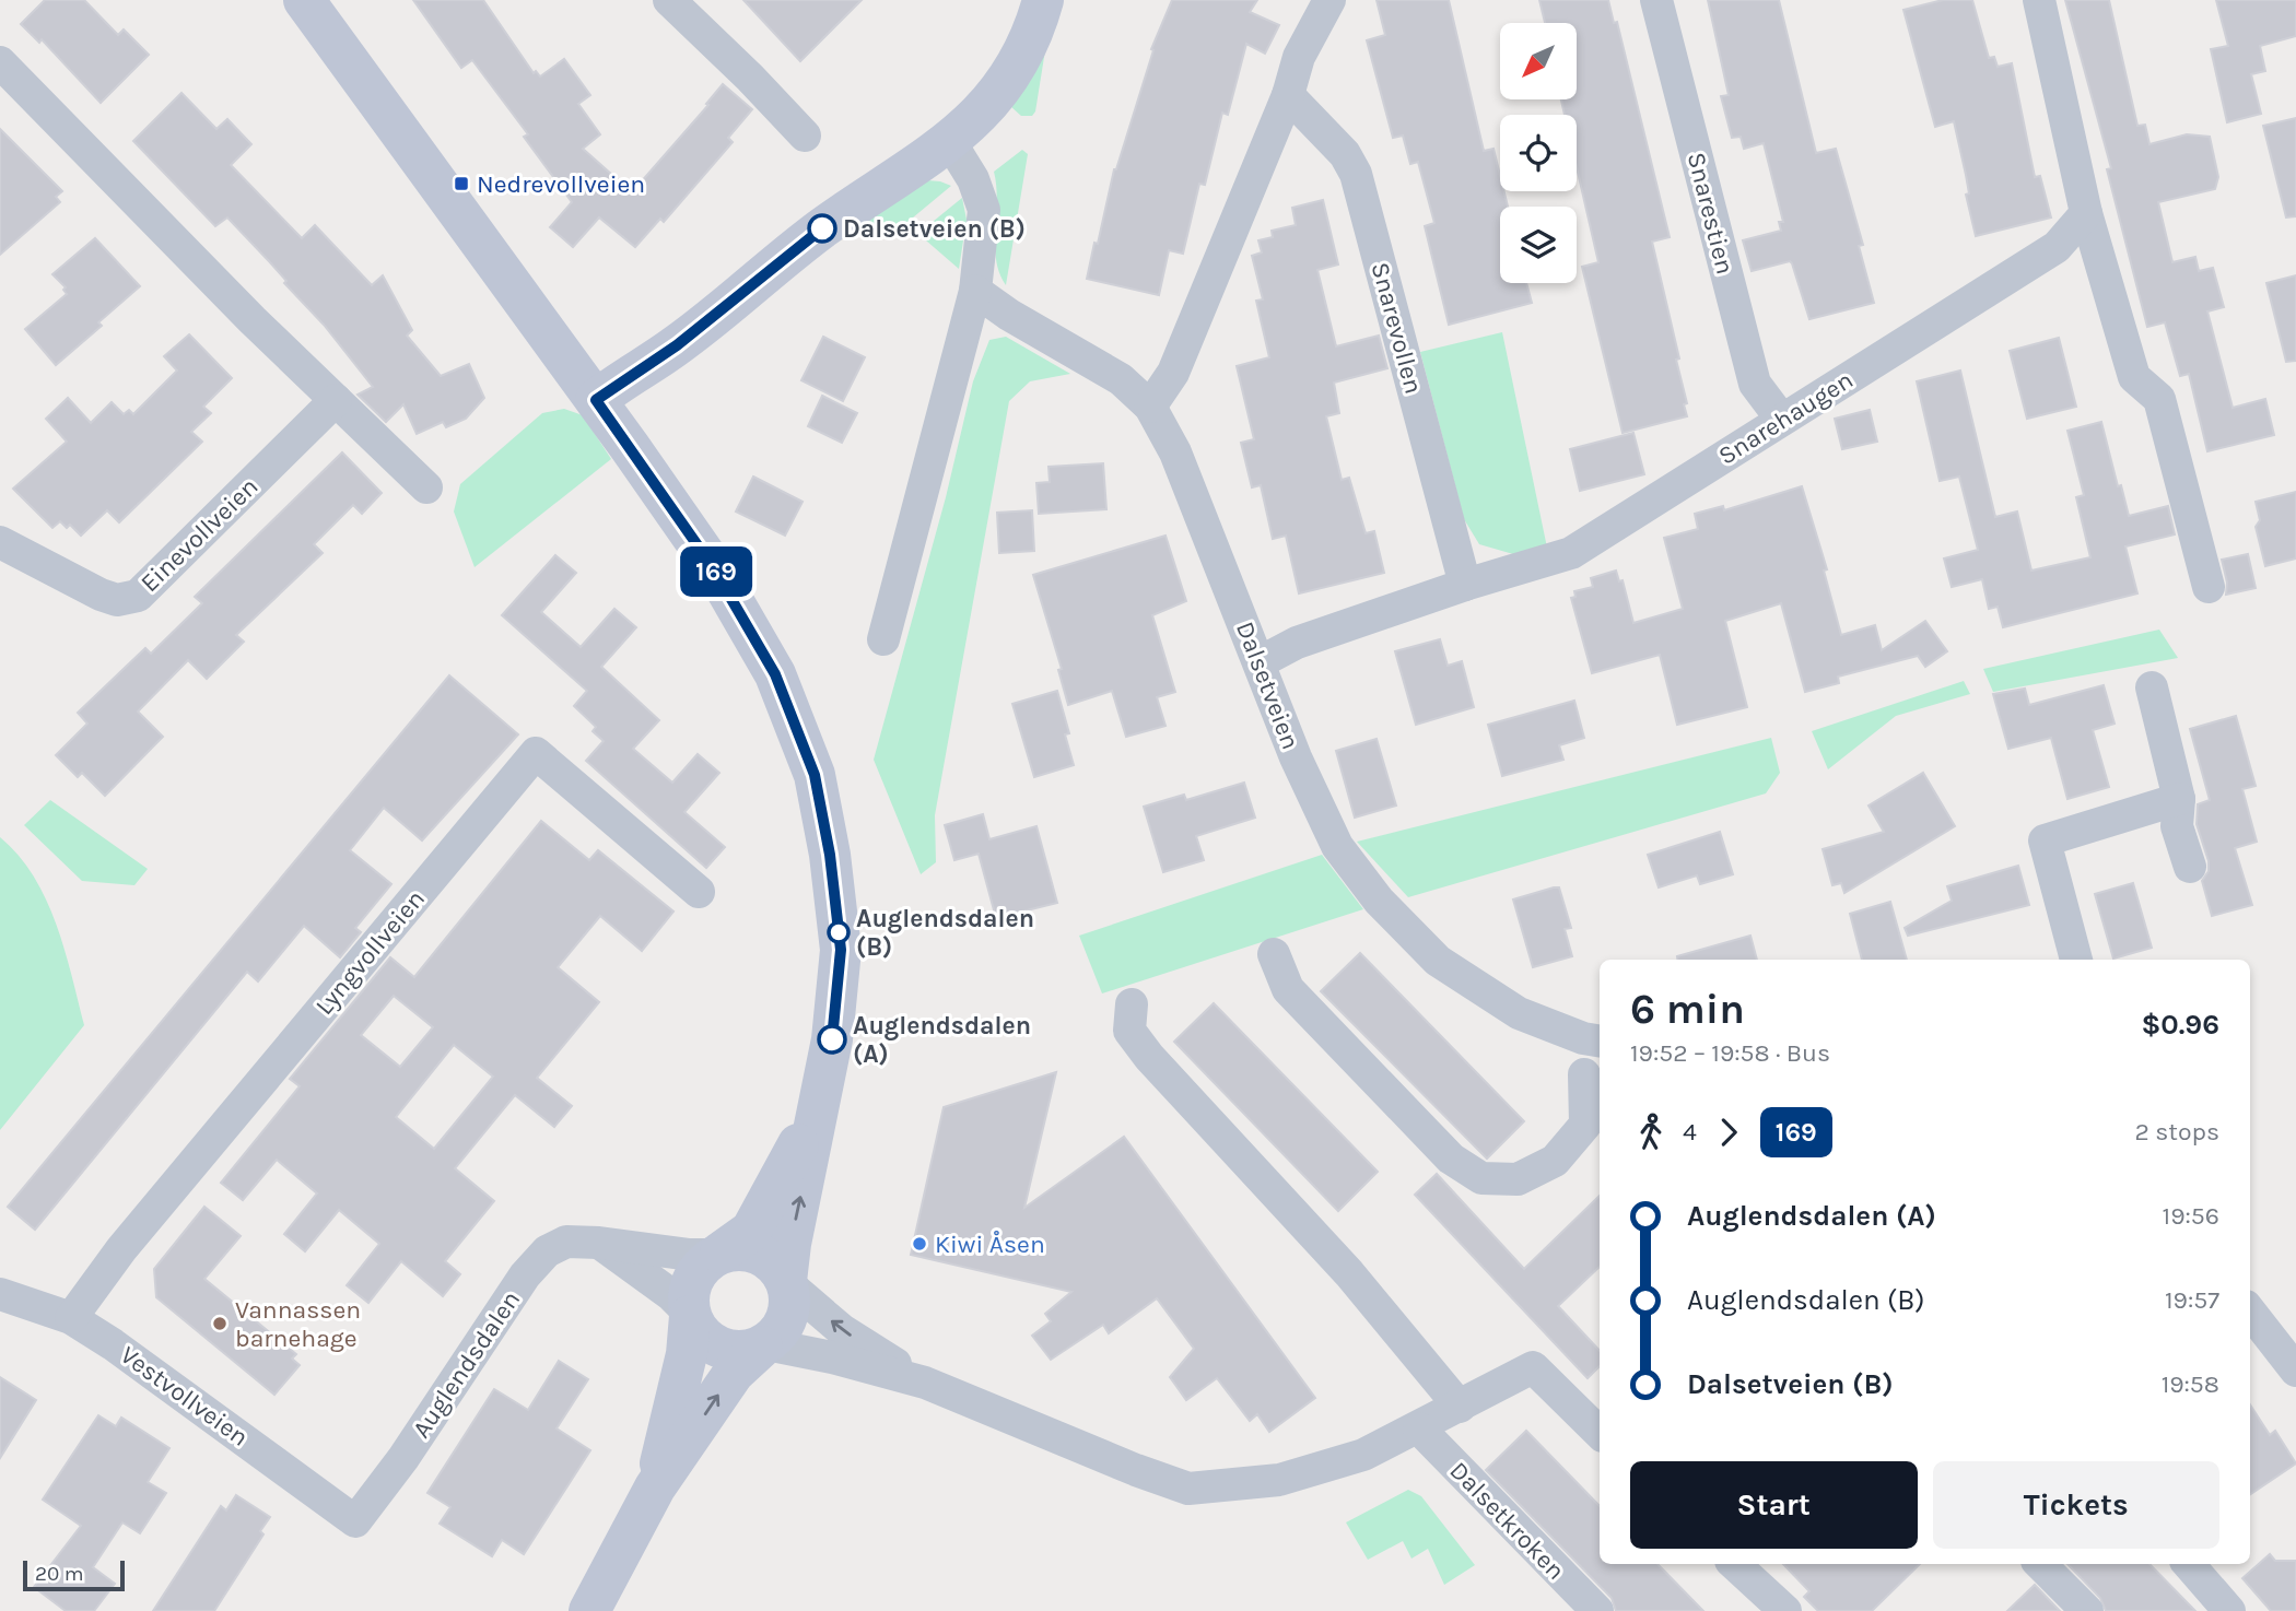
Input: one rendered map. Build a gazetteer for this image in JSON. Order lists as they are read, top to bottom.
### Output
{
  "streets": {
    "street": [
      "Snarestien",
      "Snarevollen",
      "Snarehaugen",
      "Einevollveien",
      "Dalsetveien",
      "Lyngvollveien",
      "Auglendsdalen",
      "Vestvollveien",
      "Dalsetkroken"
    ]
  },
  "crossings": [
    ["Snarestien", "Snarehaugen"],
    ["Snarevollen", "Snarehaugen"],
    ["Snarehaugen", "Dalsetveien"],
    ["Lyngvollveien", "Vestvollveien"],
    ["Auglendsdalen", "Vestvollveien"]
  ],
  "places": {
    "transit": ["Nedrevollveien"],
    "other": [
      "Dalsetveien (B)",
      "Auglendsdalen (B)",
      "Auglendsdalen (A)",
      "Kiwi Åsen",
      "Vannassen barnehage"
    ]
  },
  "lines": ["bus line 169"],
  "scale_bar": "20 m",
  "north": "bottom left",
  "page": {
    "on_map": "169",
    "heading": ["6 min", "19:52 – 19:58 · Bus", "$0.96"],
    "legs": ["4", "169", "2 stops"],
    "list": [
      {
        "name": "Auglendsdalen (A)",
        "value": "19:56"
      },
      {
        "name": "Auglendsdalen (B)",
        "value": "19:57"
      },
      {
        "name": "Dalsetveien (B)",
        "value": "19:58"
      }
    ],
    "buttons": ["Start", "Tickets"],
    "scale": "20 m"
  }
}
